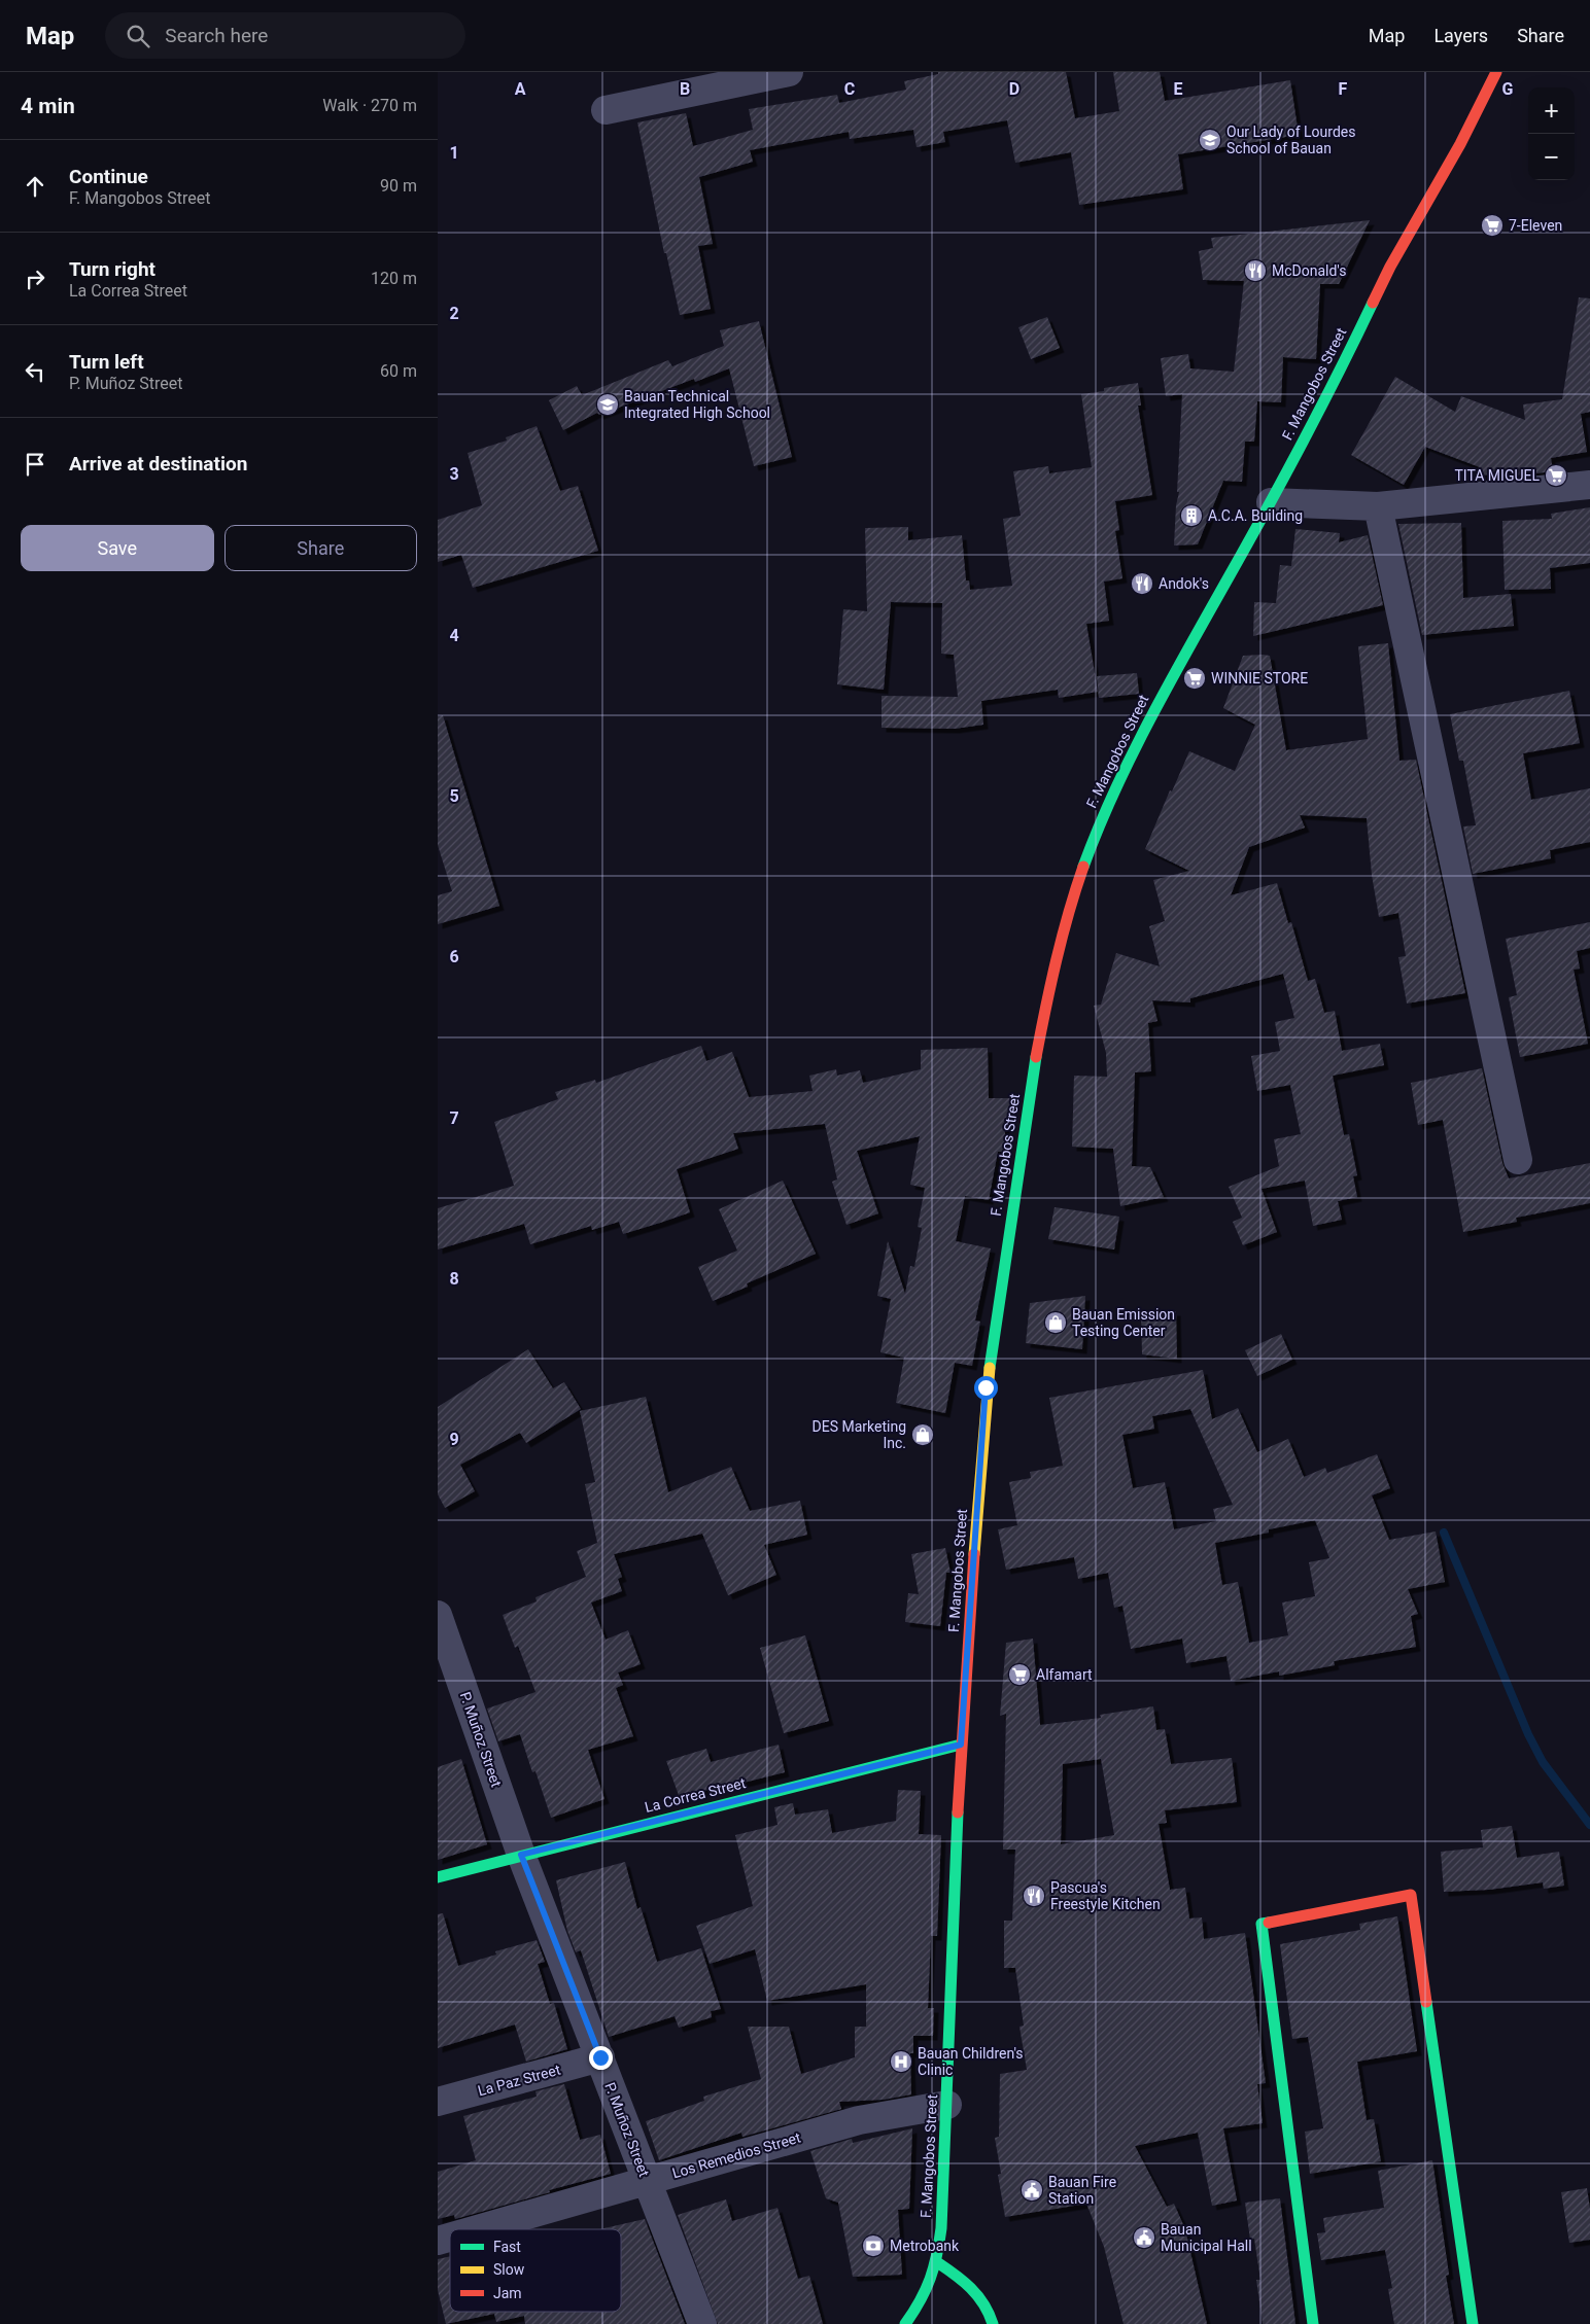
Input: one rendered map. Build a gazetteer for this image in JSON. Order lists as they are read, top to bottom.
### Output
{
  "streets": {
    "main road": ["F. Mangobos Street", "La Correa Street"],
    "street": ["P. Muñoz Street", "La Paz Street", "Los Remedios Street"]
  },
  "crossings": [
    ["F. Mangobos Street", "La Correa Street"],
    ["F. Mangobos Street", "Los Remedios Street"],
    ["P. Muñoz Street", "La Correa Street"],
    ["P. Muñoz Street", "La Paz Street"],
    ["P. Muñoz Street", "Los Remedios Street"]
  ],
  "places": {
    "school or university": ["Our Lady of Lourdes School of Bauan", "Bauan Technical Integrated High School"],
    "supermarket": [
      "7-Eleven",
      "TITA MIGUEL",
      "WINNIE STORE",
      "Alfamart"
    ],
    "restaurant": ["McDonald's", "Andok's", "Pascua's Freestyle Kitchen"],
    "building": ["A.C.A. Building"],
    "shop": ["Bauan Emission Testing Center", "DES Marketing Inc."],
    "hospital": ["Bauan Children's Clinic"],
    "public building": ["Bauan Fire Station", "Bauan Municipal Hall"],
    "bank": ["Metrobank"]
  },
  "legend": ["Fast", "Slow", "Jam"],
  "page": {
    "header": "Map",
    "search": "Search here",
    "nav": ["Map", "Layers", "Share"],
    "heading": ["4 min", "Walk · 270 m"],
    "map_buttons": ["+", "−"],
    "list": [
      ["Continue", "F. Mangobos Street", "90 m"],
      ["Turn right", "La Correa Street", "120 m"],
      ["Turn left", "P. Muñoz Street", "60 m"],
      "Arrive at destination"
    ],
    "buttons": ["Save", "Share"]
  },
  "grid": {
    "columns": [
      "A",
      "B",
      "C",
      "D",
      "E",
      "F",
      "G"
    ],
    "rows": [
      "1",
      "2",
      "3",
      "4",
      "5",
      "6",
      "7",
      "8",
      "9"
    ]
  }
}
